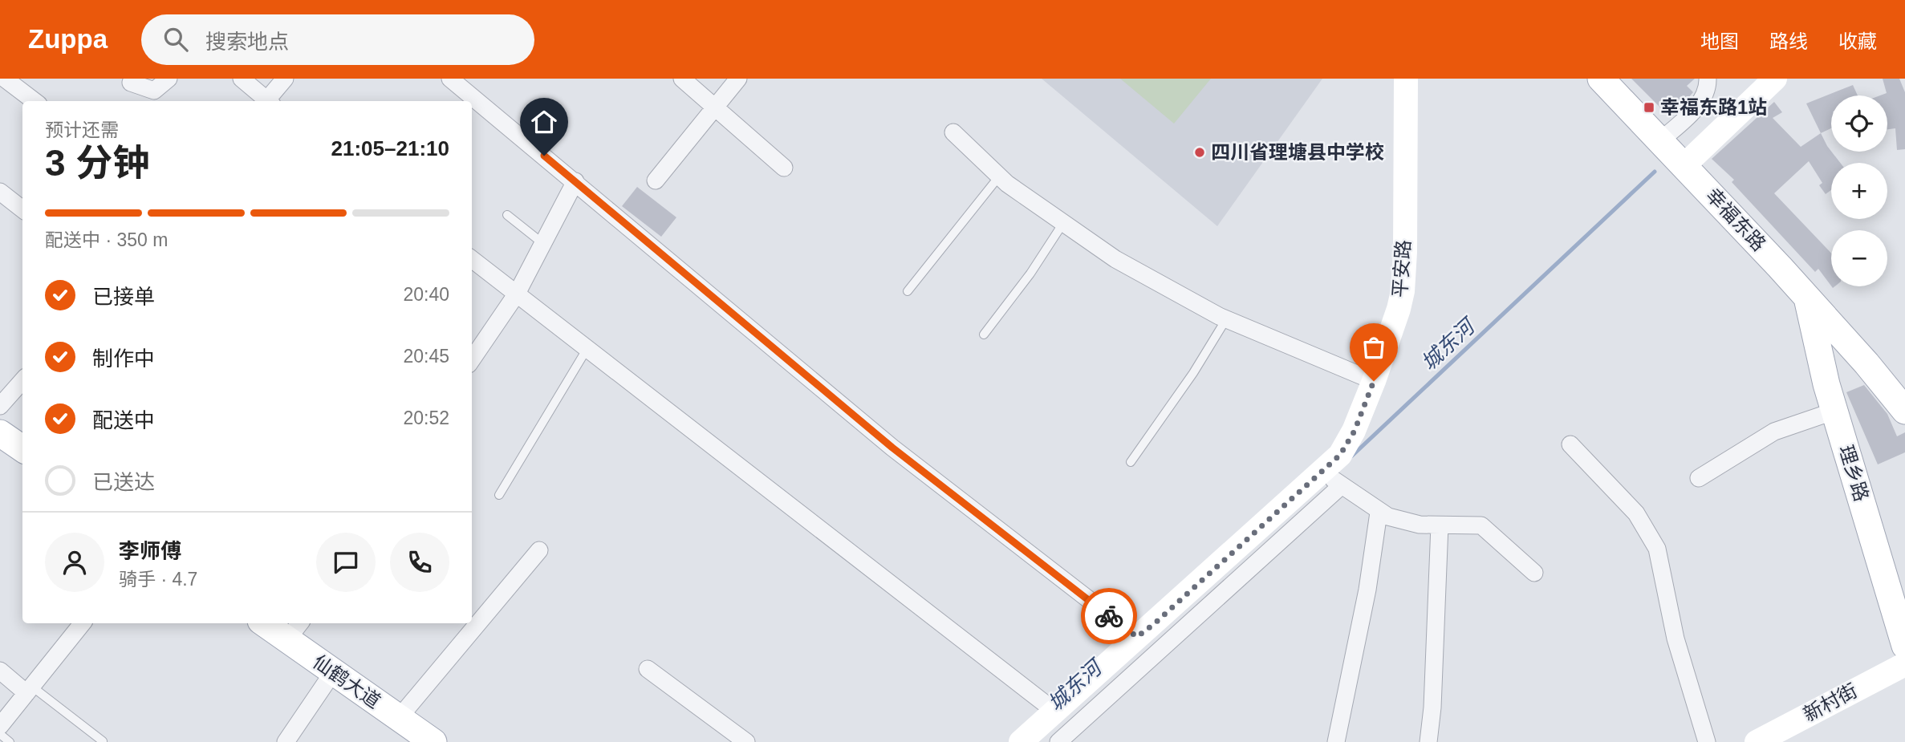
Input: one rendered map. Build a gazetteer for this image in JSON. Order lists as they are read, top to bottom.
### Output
{
  "streets": {
    "main road": ["幸福东路", "理乡路", "仙鹤大道"],
    "street": ["平安路", "新村街"]
  },
  "crossings": [
    ["幸福东路", "理乡路"]
  ],
  "water": ["城东河"],
  "places": {
    "transit": ["幸福东路1站"],
    "other": ["四川省理塘县中学校"]
  },
  "page": {
    "header": "Zuppa",
    "search": "搜索地点",
    "nav": ["地图", "路线", "收藏"],
    "map_buttons": ["+", "−"],
    "heading": ["3 分钟", "预计还需", "21:05–21:10"],
    "panel": ["李师傅", "骑手 · 4.7"],
    "bar": "配送中 · 350 m",
    "list": [
      ["已接单", "20:40"],
      ["制作中", "20:45"],
      ["配送中", "20:52"],
      "已送达"
    ]
  }
}
